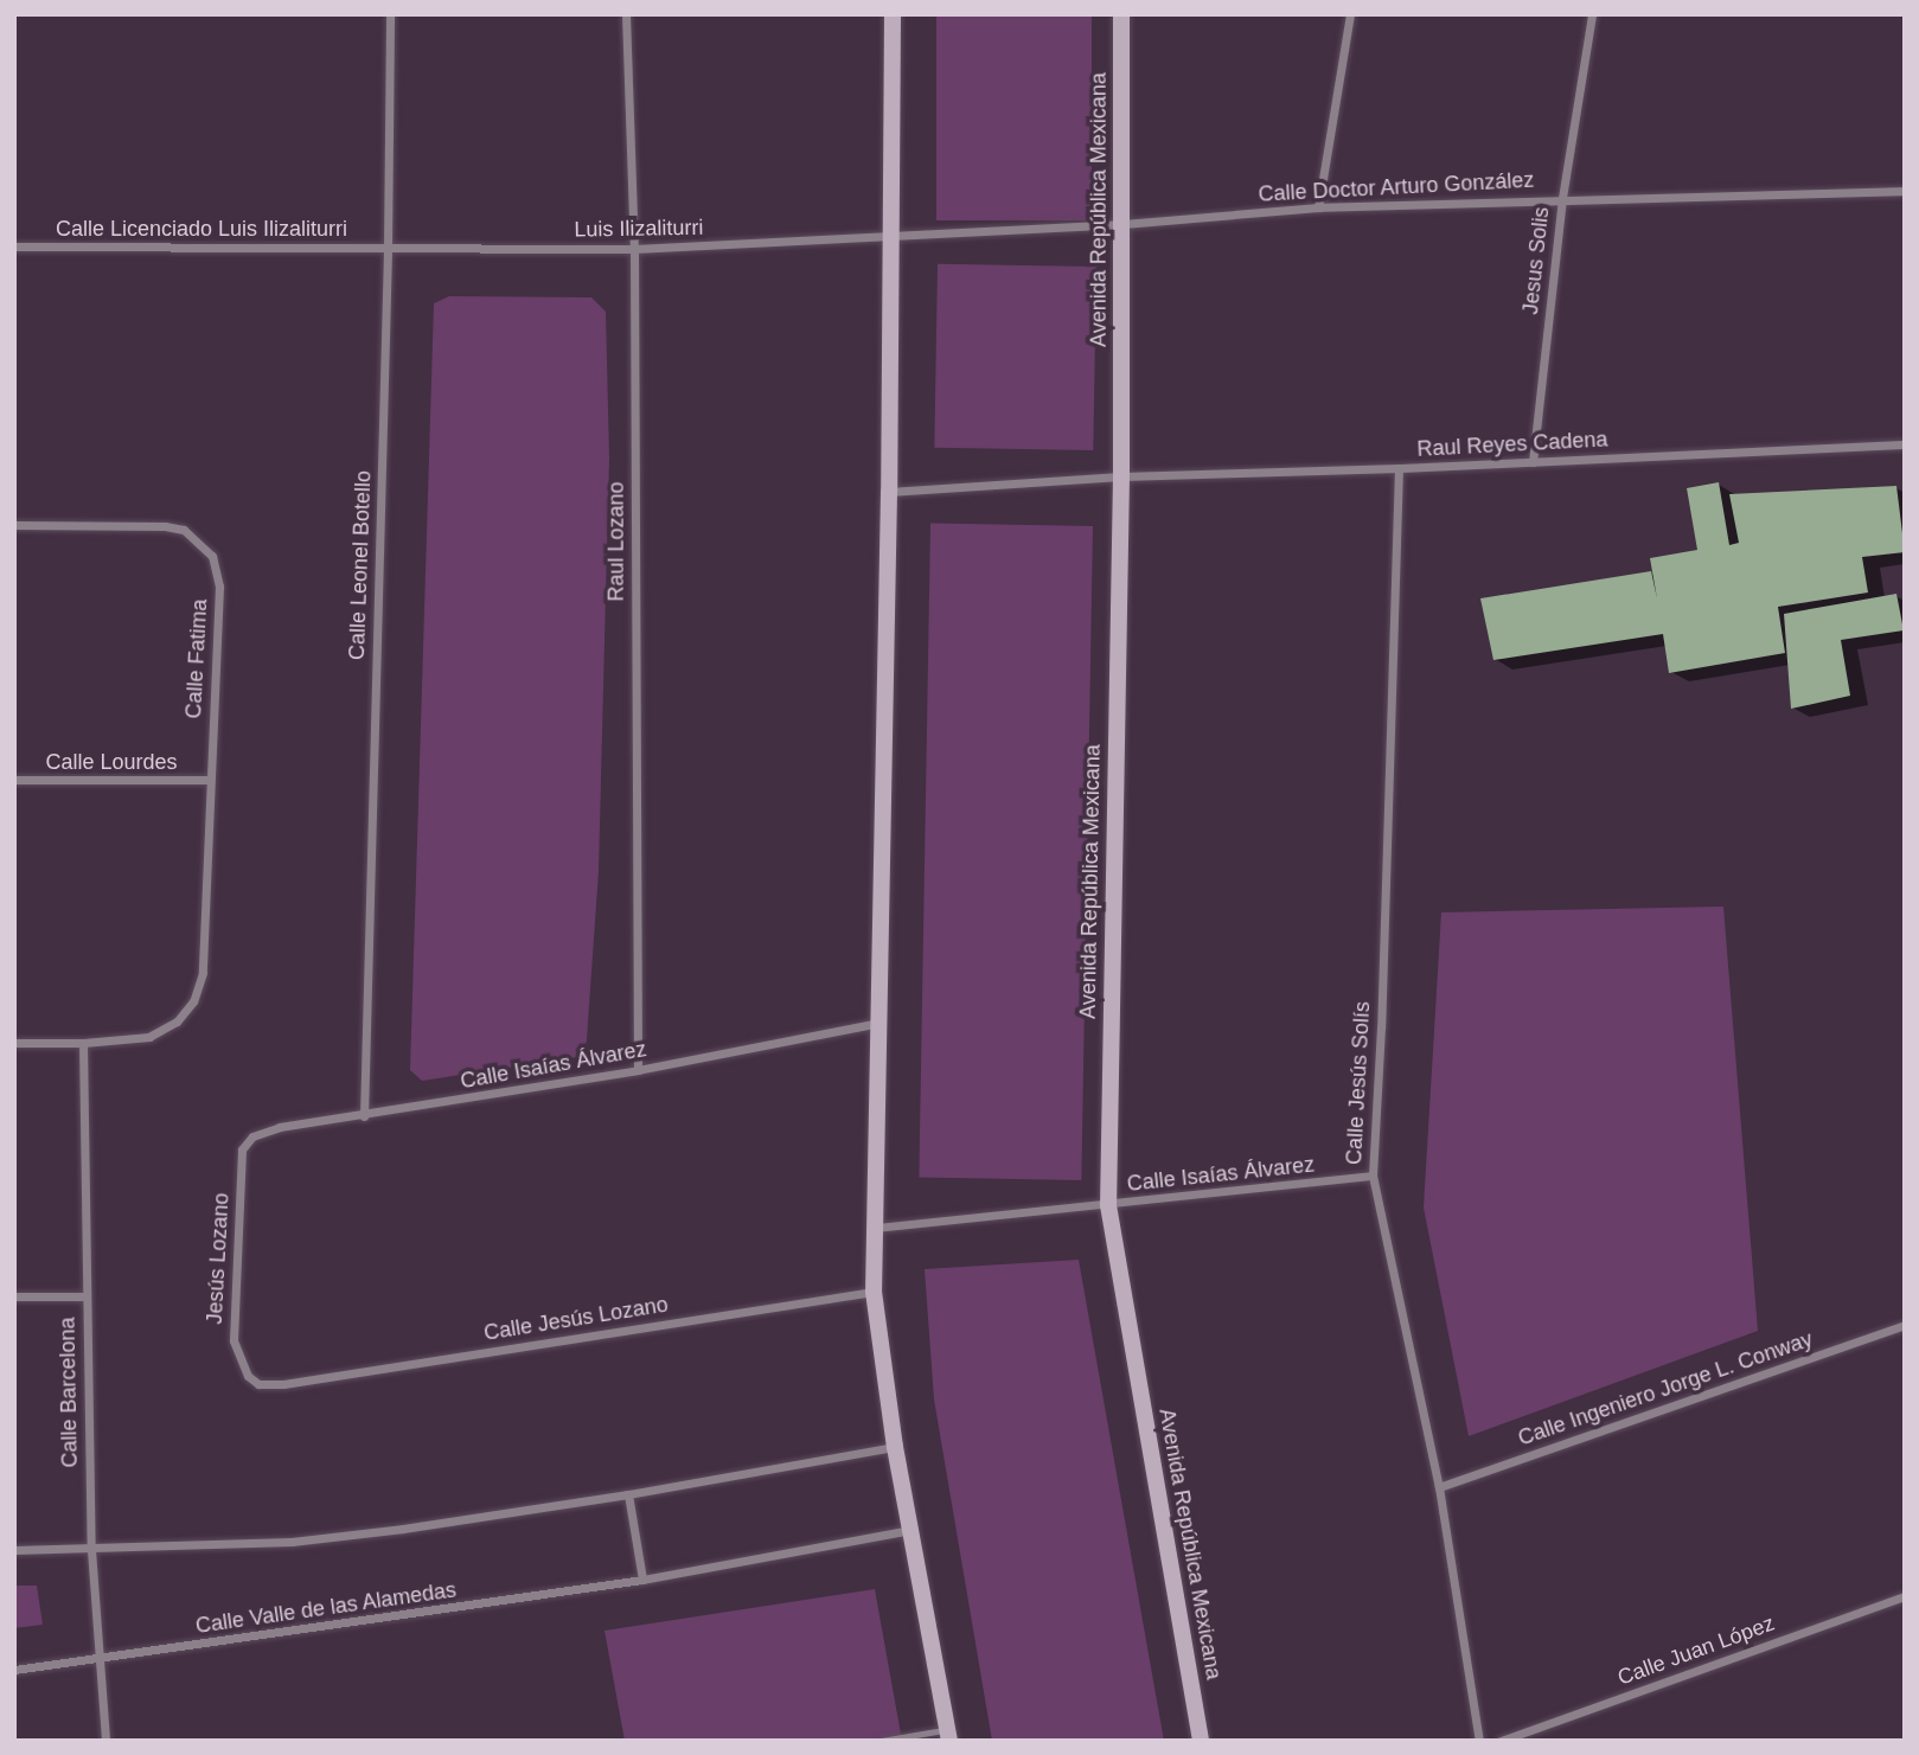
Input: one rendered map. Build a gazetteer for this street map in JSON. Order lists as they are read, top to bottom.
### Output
{
  "streets": {
    "main road": ["Avenida República Mexicana"],
    "street": [
      "Calle Doctor Arturo González",
      "Calle Licenciado Luis Ilizaliturri",
      "Luis Ilizaliturri",
      "Jesus Solis",
      "Raul Reyes Cadena",
      "Raul Lozano",
      "Calle Leonel Botello",
      "Calle Fatima",
      "Calle Lourdes",
      "Calle Isaías Álvarez",
      "Calle Jesús Solís",
      "Jesús Lozano",
      "Calle Jesús Lozano",
      "Calle Ingeniero Jorge L. Conway",
      "Calle Barcelona",
      "Calle Valle de las Alamedas",
      "Calle Juan López"
    ]
  },
  "crossings": [
    ["Calle Doctor Arturo González", "Avenida República Mexicana"],
    ["Calle Doctor Arturo González", "Luis Ilizaliturri"],
    ["Calle Doctor Arturo González", "Jesus Solis"],
    ["Avenida República Mexicana", "Raul Reyes Cadena"],
    ["Avenida República Mexicana", "Calle Isaías Álvarez"],
    ["Calle Licenciado Luis Ilizaliturri", "Luis Ilizaliturri"],
    ["Calle Licenciado Luis Ilizaliturri", "Calle Leonel Botello"],
    ["Luis Ilizaliturri", "Raul Lozano"],
    ["Luis Ilizaliturri", "Calle Leonel Botello"],
    ["Jesus Solis", "Raul Reyes Cadena"],
    ["Raul Reyes Cadena", "Calle Jesús Solís"],
    ["Raul Lozano", "Calle Isaías Álvarez"],
    ["Calle Leonel Botello", "Calle Isaías Álvarez"],
    ["Calle Fatima", "Calle Lourdes"],
    ["Calle Fatima", "Calle Barcelona"],
    ["Calle Isaías Álvarez", "Calle Jesús Solís"],
    ["Calle Isaías Álvarez", "Jesús Lozano"],
    ["Calle Jesús Solís", "Calle Ingeniero Jorge L. Conway"],
    ["Jesús Lozano", "Calle Jesús Lozano"],
    ["Calle Barcelona", "Calle Valle de las Alamedas"]
  ]
}
